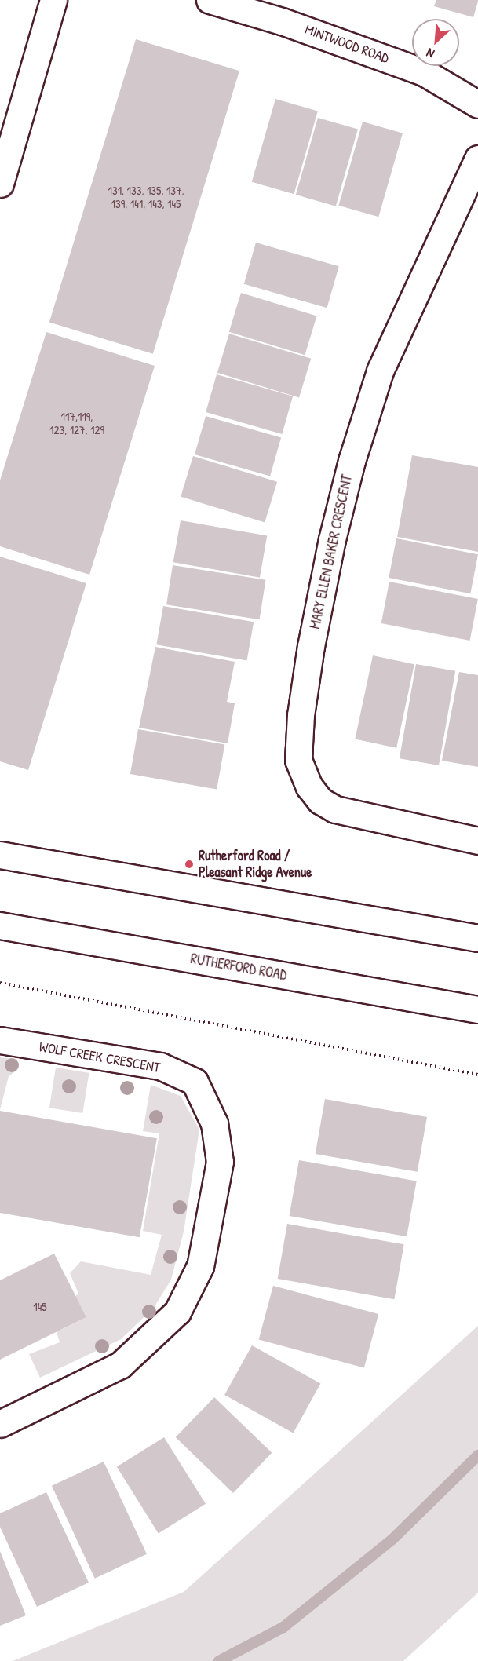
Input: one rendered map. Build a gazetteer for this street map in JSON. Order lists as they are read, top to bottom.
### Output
{
  "streets": {
    "street": [
      "MINTWOOD ROAD",
      "MARY ELLEN BAKER CRESCENT",
      "RUTHERFORD ROAD",
      "WOLF CREEK CRESCENT"
    ]
  },
  "places": ["Rutherford Road / Pleasant Ridge Avenue"],
  "house_numbers": ["131, 133, 135, 137, 139, 141, 143, 145", "117,119, 123, 127, 129", "145"],
  "north": "bottom left"
}
